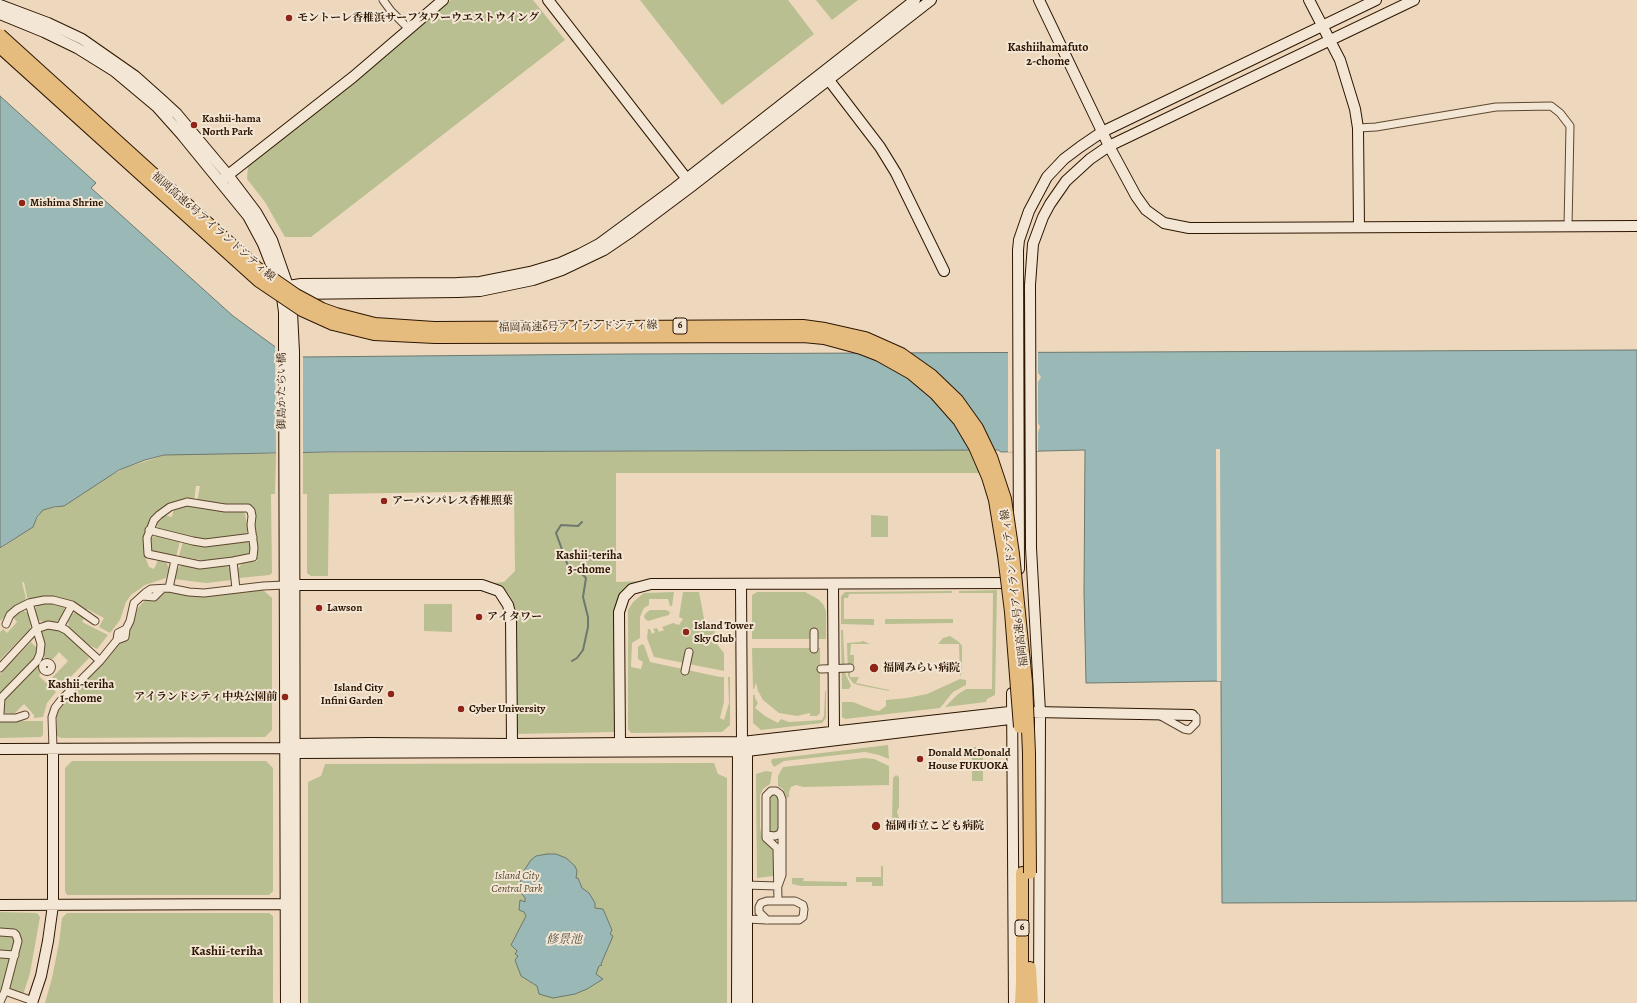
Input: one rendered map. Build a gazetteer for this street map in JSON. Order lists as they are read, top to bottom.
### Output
{
  "streets": {
    "highway": ["福岡高速6号アイランドシティ線", "6"],
    "street": ["御島かたらい橋"]
  },
  "districts": [
    "Kashiihamafuto 2-chome",
    "Kashii-teriha 3-chome",
    "Kashii-teriha 1-chome",
    "Kashii-teriha"
  ],
  "water": ["修景池"],
  "parks": ["Island City Central Park"],
  "places": [
    "モントーレ香椎浜サーフタワーウエストウイング",
    "Kashii-hama North Park",
    "Mishima Shrine",
    "アーバンパレス香椎照葉",
    "Lawson",
    "アイタワー",
    "Island Tower Sky Club",
    "福岡みらい病院",
    "Island City Infini Garden",
    "アイランドシティ中央公園前",
    "Cyber University",
    "Donald McDonald House FUKUOKA",
    "福岡市立こども病院"
  ]
}
